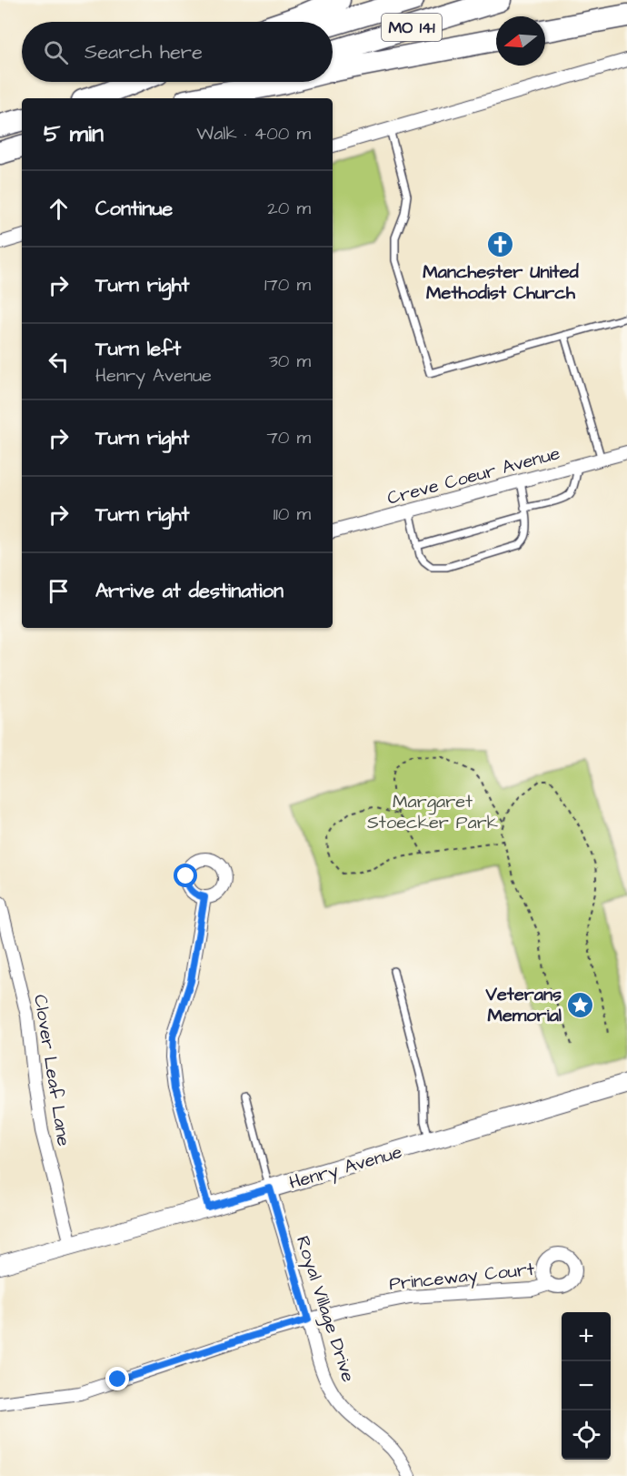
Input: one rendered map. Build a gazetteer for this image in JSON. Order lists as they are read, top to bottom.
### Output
{
  "streets": {
    "highway": ["MO 141"],
    "street": [
      "Creve Coeur Avenue",
      "Clover Leaf Lane",
      "Henry Avenue",
      "Princeway Court",
      "Royal Village Drive"
    ]
  },
  "crossings": [
    ["Clover Leaf Lane", "Henry Avenue"],
    ["Henry Avenue", "Royal Village Drive"],
    ["Princeway Court", "Royal Village Drive"]
  ],
  "parks": ["Margaret Stoecker Park"],
  "places": {
    "church": ["Manchester United Methodist Church"],
    "place": ["Veterans Memorial"]
  },
  "north": "left",
  "page": {
    "search": "Search here",
    "heading": ["5 min", "Walk · 400 m"],
    "list": [
      ["Continue", "20 m"],
      ["Turn right", "170 m"],
      ["Turn left", "Henry Avenue", "30 m"],
      ["Turn right", "70 m"],
      ["Turn right", "110 m"],
      "Arrive at destination"
    ],
    "map_buttons": ["+", "−"]
  }
}
